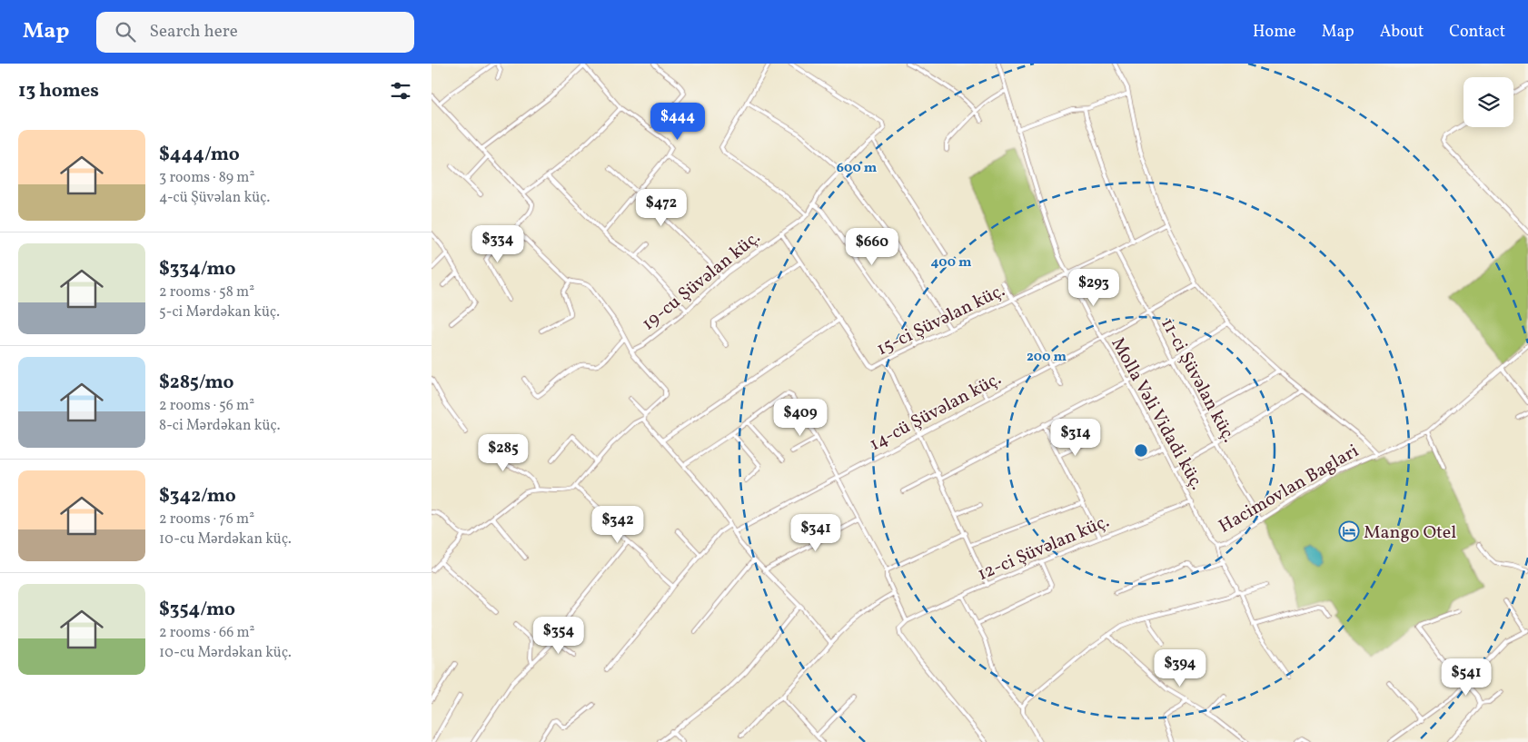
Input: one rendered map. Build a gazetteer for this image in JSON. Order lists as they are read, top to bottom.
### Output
{
  "streets": {
    "street": [
      "19-cu Şüvəlan küç.",
      "15-ci Şüvəlan küç.",
      "11-ci Şüvəlan küç.",
      "14-cü Şüvəlan küç.",
      "Molla Vəli Vidadi küç.",
      "Hacimovlan Baglari",
      "12-ci Şüvəlan küç."
    ]
  },
  "crossings": [
    ["19-cu Şüvəlan küç.", "15-ci Şüvəlan küç."],
    ["15-ci Şüvəlan küç.", "11-ci Şüvəlan küç."],
    ["15-ci Şüvəlan küç.", "Molla Vəli Vidadi küç."],
    ["11-ci Şüvəlan küç.", "14-cü Şüvəlan küç."],
    ["11-ci Şüvəlan küç.", "Hacimovlan Baglari"],
    ["14-cü Şüvəlan küç.", "Molla Vəli Vidadi küç."],
    ["Molla Vəli Vidadi küç.", "Hacimovlan Baglari"],
    ["Molla Vəli Vidadi küç.", "12-ci Şüvəlan küç."]
  ],
  "places": {
    "hotel": ["Mango Otel"]
  },
  "page": {
    "header": "Map",
    "search": "Search here",
    "nav": [
      "Home",
      "Map",
      "About",
      "Contact"
    ],
    "heading": "13 homes",
    "price": [
      "$444",
      "$472",
      "$334",
      "$660",
      "$293",
      "$409",
      "$314",
      "$285",
      "$342",
      "$341",
      "$354",
      "$394",
      "$541"
    ],
    "list": [
      {
        "name": "$444/mo",
        "note": "3 rooms · 89 m² · 4-cü Şüvəlan küç."
      },
      {
        "name": "$334/mo",
        "note": "2 rooms · 58 m² · 5-ci Mərdəkan küç."
      },
      {
        "name": "$285/mo",
        "note": "2 rooms · 56 m² · 8-ci Mərdəkan küç."
      },
      {
        "name": "$342/mo",
        "note": "2 rooms · 76 m² · 10-cu Mərdəkan küç."
      },
      {
        "name": "$354/mo",
        "note": "2 rooms · 66 m² · 10-cu Mərdəkan küç."
      }
    ]
  },
  "rings": ["600 m", "400 m", "200 m"]
}
